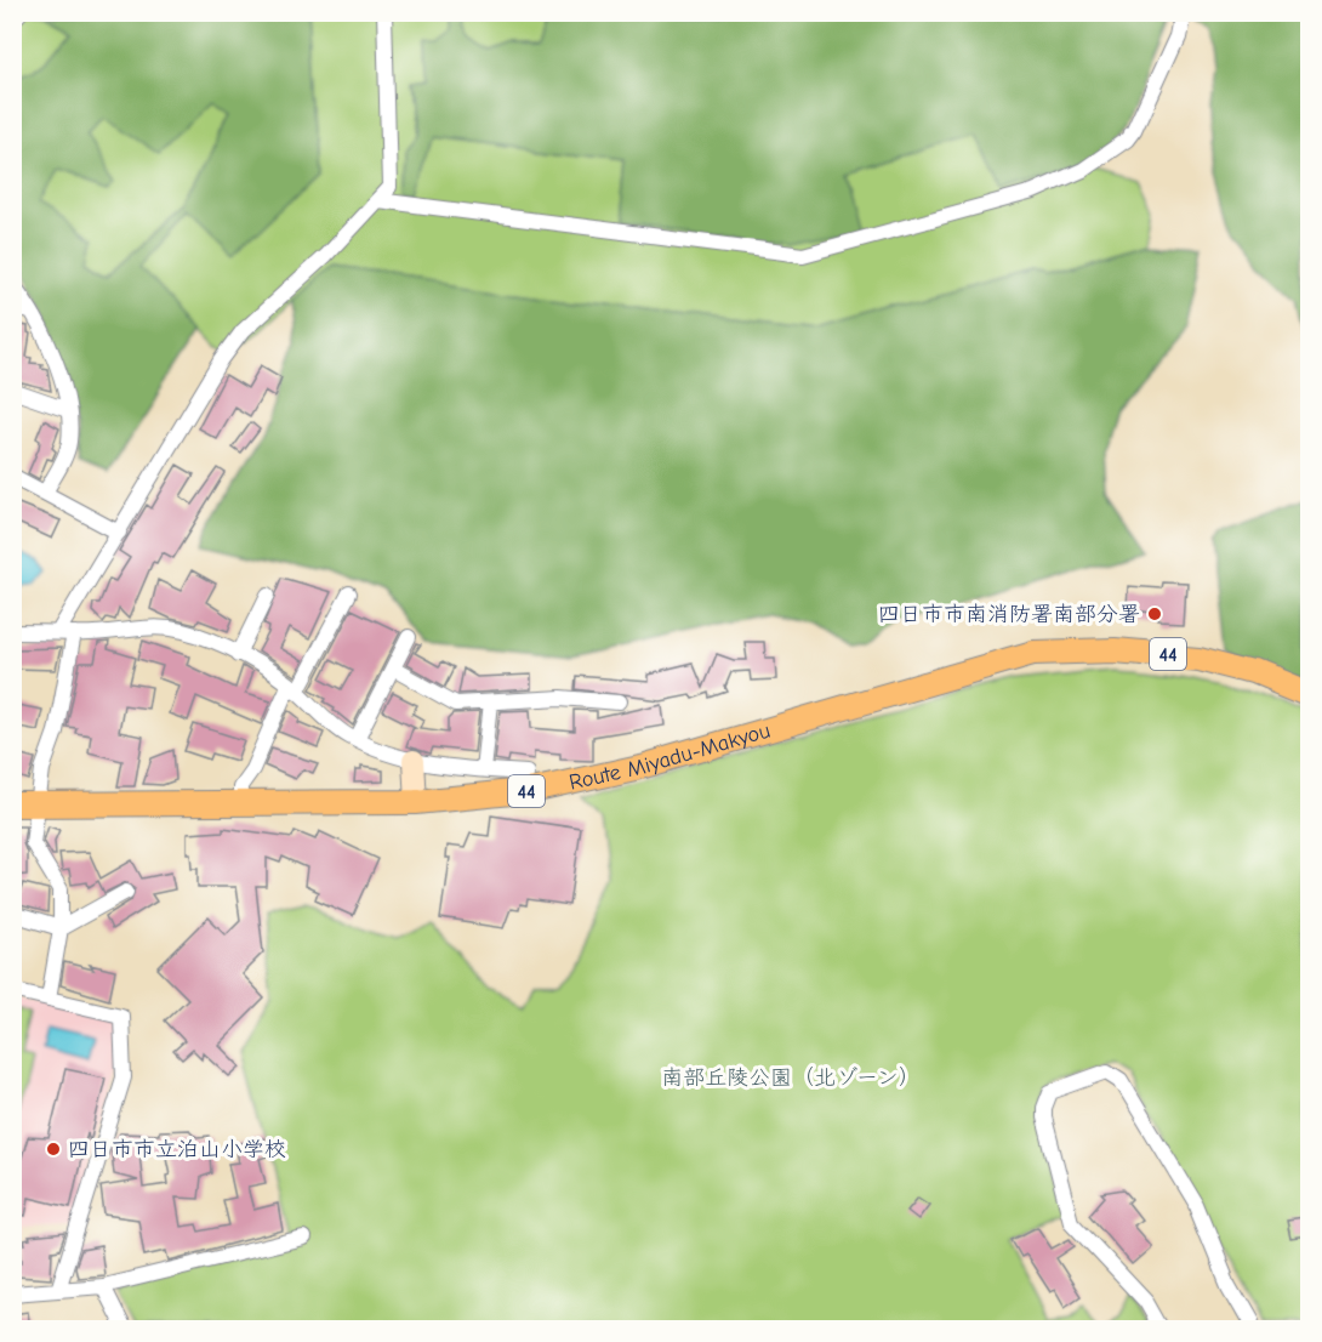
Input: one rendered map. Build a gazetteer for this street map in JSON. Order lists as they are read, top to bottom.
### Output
{
  "streets": {
    "main road": ["44", "Route Miyadu-Makyou"]
  },
  "parks": ["南部丘陵公園（北ゾーン）"],
  "places": ["四日市市南消防署南部分署", "四日市市立泊山小学校"]
}
